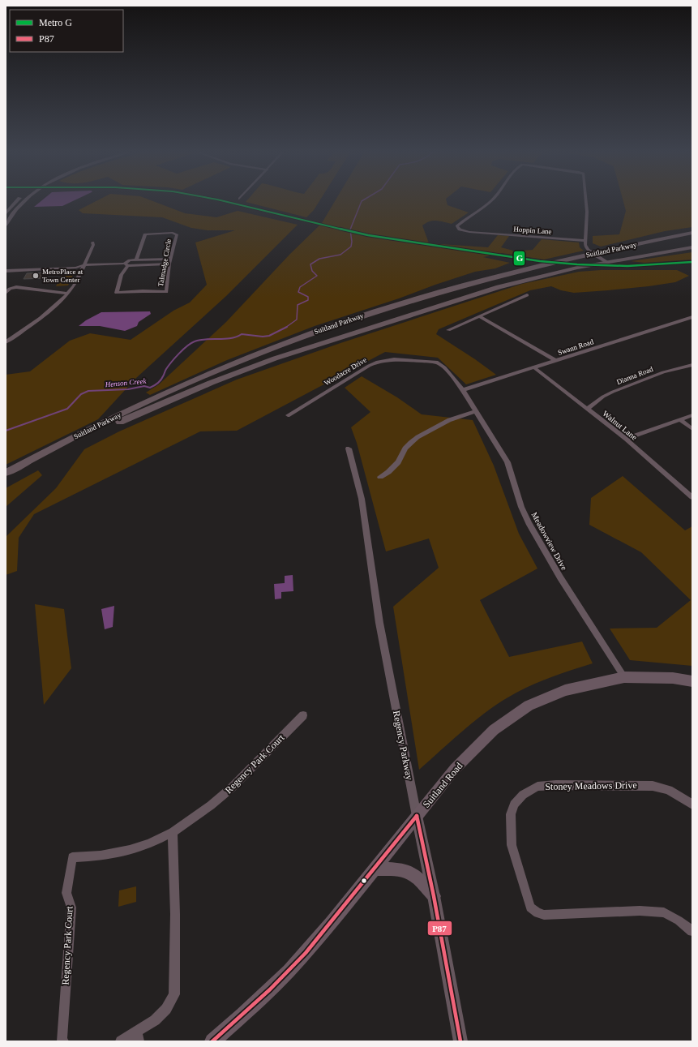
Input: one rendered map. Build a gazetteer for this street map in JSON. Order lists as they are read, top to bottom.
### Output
{
  "streets": {
    "highway": ["Suitland Parkway"],
    "main road": ["Suitland Road"],
    "street": [
      "Hoppin Lane",
      "Talmadge Circle",
      "Swann Road",
      "Woodacre Drive",
      "Dianna Road",
      "Walnut Lane",
      "Meadowview Drive",
      "Regency Parkway",
      "Regency Park Court",
      "Stoney Meadows Drive"
    ]
  },
  "crossings": [
    ["Swann Road", "Woodacre Drive"],
    ["Swann Road", "Walnut Lane"],
    ["Swann Road", "Meadowview Drive"],
    ["Woodacre Drive", "Meadowview Drive"],
    ["Dianna Road", "Walnut Lane"],
    ["Meadowview Drive", "Suitland Road"],
    ["Regency Parkway", "Suitland Road"]
  ],
  "water": ["Henson Creek"],
  "places": ["MetroPlace at Town Center"],
  "lines": ["metro line G", "transit line P87"],
  "legend": ["Metro G", "P87"]
}
